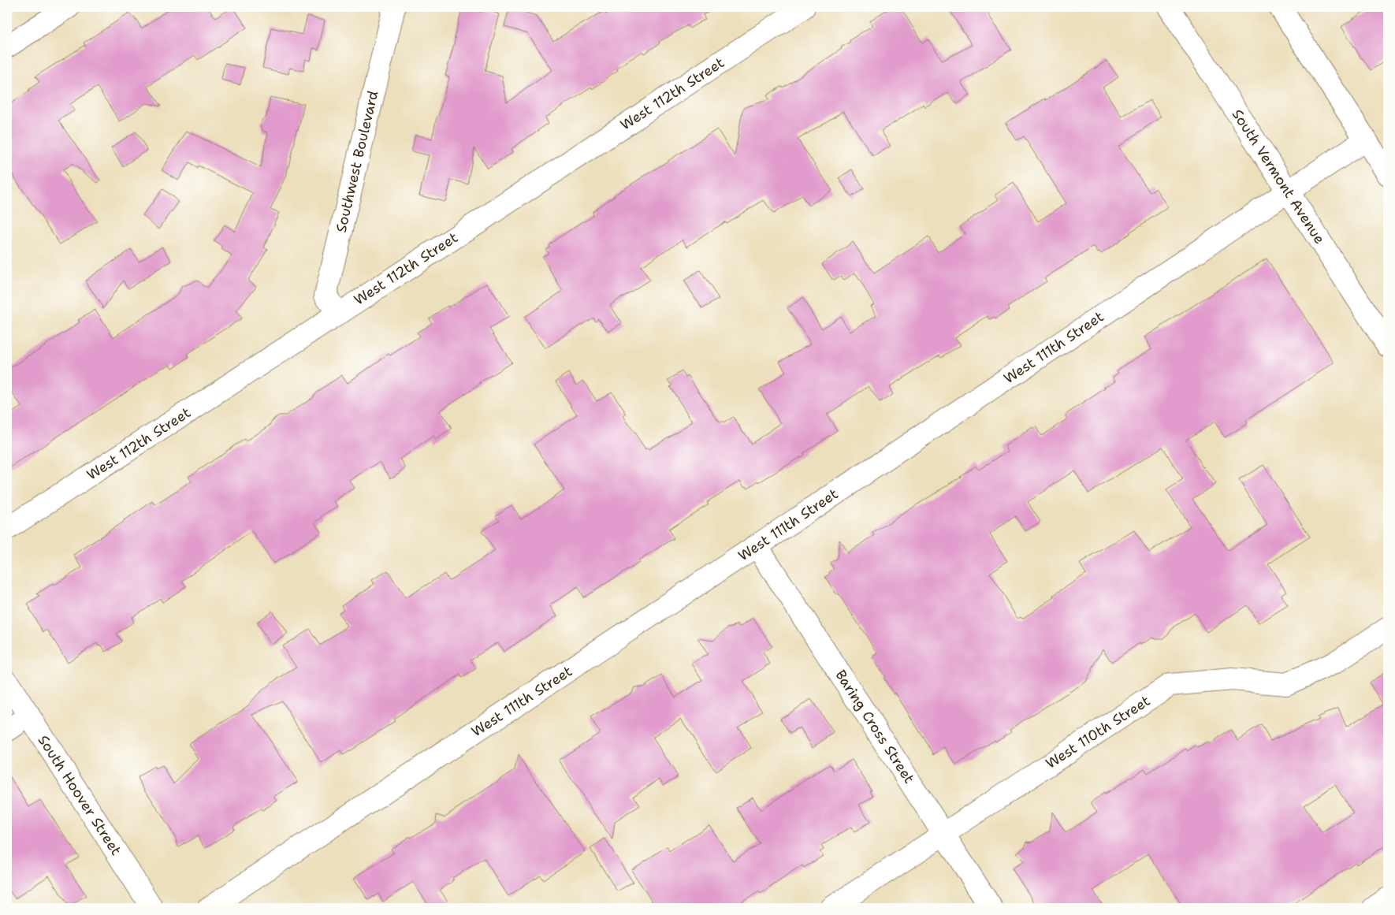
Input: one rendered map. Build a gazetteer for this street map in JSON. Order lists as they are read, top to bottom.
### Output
{
  "streets": {
    "street": [
      "West 112th Street",
      "Southwest Boulevard",
      "South Vermont Avenue",
      "West 111th Street",
      "Baring Cross Street",
      "West 110th Street",
      "South Hoover Street"
    ]
  },
  "crossings": [
    ["West 112th Street", "Southwest Boulevard"],
    ["South Vermont Avenue", "West 111th Street"],
    ["West 111th Street", "Baring Cross Street"],
    ["Baring Cross Street", "West 110th Street"]
  ]
}
